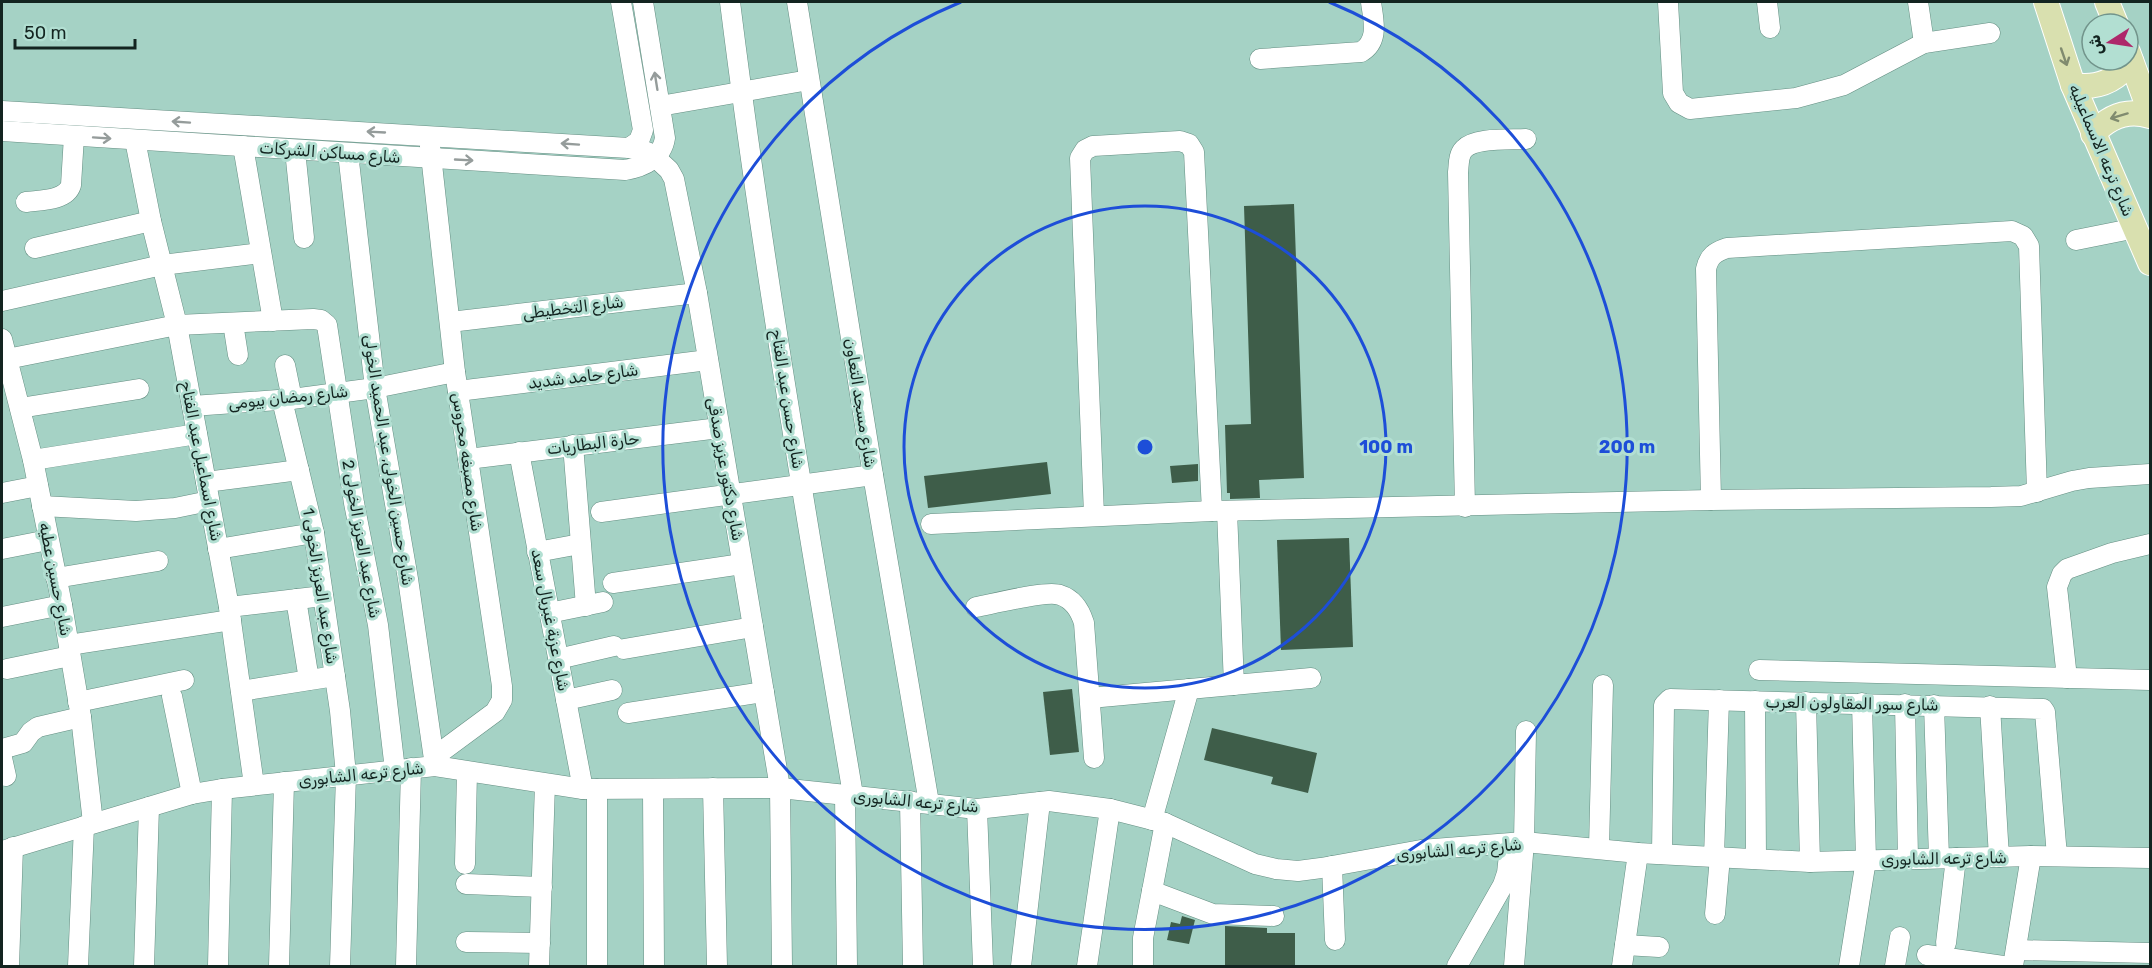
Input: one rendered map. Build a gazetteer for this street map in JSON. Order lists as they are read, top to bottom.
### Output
{
  "streets": {
    "main road": ["شارع ترعه الاسماعيليه"],
    "street": [
      "شارع مساكن الشركات",
      "شارع التخطيطى",
      "شارع حامد شديد",
      "شارع رمضان بيومى",
      "شارع حسن عبد الفتاح",
      "شارع مسجد التعاون",
      "حارة البطاريات",
      "شارع حسين الخولى, عبد الحميد الخولى",
      "شارع اسماعيل عبد الفتاح",
      "شارع مصبغه محروس",
      "شارع دكتور عزيز صدقى",
      "شارع عبد العزيز الخولى 2",
      "شارع حسين عطيه",
      "شارع عبد العزيز الخولى 1",
      "شارع عزبة غبريال سعد",
      "شارع سور المقاولون العرب",
      "شارع ترعه الشابورى"
    ]
  },
  "crossings": [
    ["شارع مساكن الشركات", "شارع حسين الخولى, عبد الحميد الخولى"],
    ["شارع مساكن الشركات", "شارع اسماعيل عبد الفتاح"],
    ["شارع مساكن الشركات", "شارع مصبغه محروس"],
    ["شارع مساكن الشركات", "شارع دكتور عزيز صدقى"],
    ["شارع التخطيطى", "شارع مصبغه محروس"],
    ["شارع التخطيطى", "شارع دكتور عزيز صدقى"],
    ["شارع حامد شديد", "شارع رمضان بيومى"],
    ["شارع حامد شديد", "شارع مصبغه محروس"],
    ["شارع حامد شديد", "شارع دكتور عزيز صدقى"],
    ["شارع رمضان بيومى", "شارع حسين الخولى, عبد الحميد الخولى"],
    ["شارع رمضان بيومى", "شارع اسماعيل عبد الفتاح"],
    ["شارع رمضان بيومى", "شارع مصبغه محروس"],
    ["شارع رمضان بيومى", "شارع عبد العزيز الخولى 2"],
    ["شارع رمضان بيومى", "شارع عبد العزيز الخولى 1"],
    ["شارع حسن عبد الفتاح", "شارع ترعه الشابورى"],
    ["شارع مسجد التعاون", "شارع ترعه الشابورى"],
    ["حارة البطاريات", "شارع مصبغه محروس"],
    ["حارة البطاريات", "شارع دكتور عزيز صدقى"],
    ["حارة البطاريات", "شارع عزبة غبريال سعد"],
    ["شارع حسين الخولى, عبد الحميد الخولى", "شارع مصبغه محروس"],
    ["شارع حسين الخولى, عبد الحميد الخولى", "شارع ترعه الشابورى"],
    ["شارع اسماعيل عبد الفتاح", "شارع ترعه الشابورى"],
    ["شارع مصبغه محروس", "شارع ترعه الشابورى"],
    ["شارع دكتور عزيز صدقى", "شارع ترعه الشابورى"],
    ["شارع عبد العزيز الخولى 2", "شارع ترعه الشابورى"],
    ["شارع حسين عطيه", "شارع ترعه الشابورى"],
    ["شارع عبد العزيز الخولى 1", "شارع ترعه الشابورى"],
    ["شارع عزبة غبريال سعد", "شارع ترعه الشابورى"],
    ["شارع سور المقاولون العرب", "شارع ترعه الشابورى"]
  ],
  "scale_bar": "50 m",
  "north": "left",
  "rings": ["100 m", "200 m"]
}
